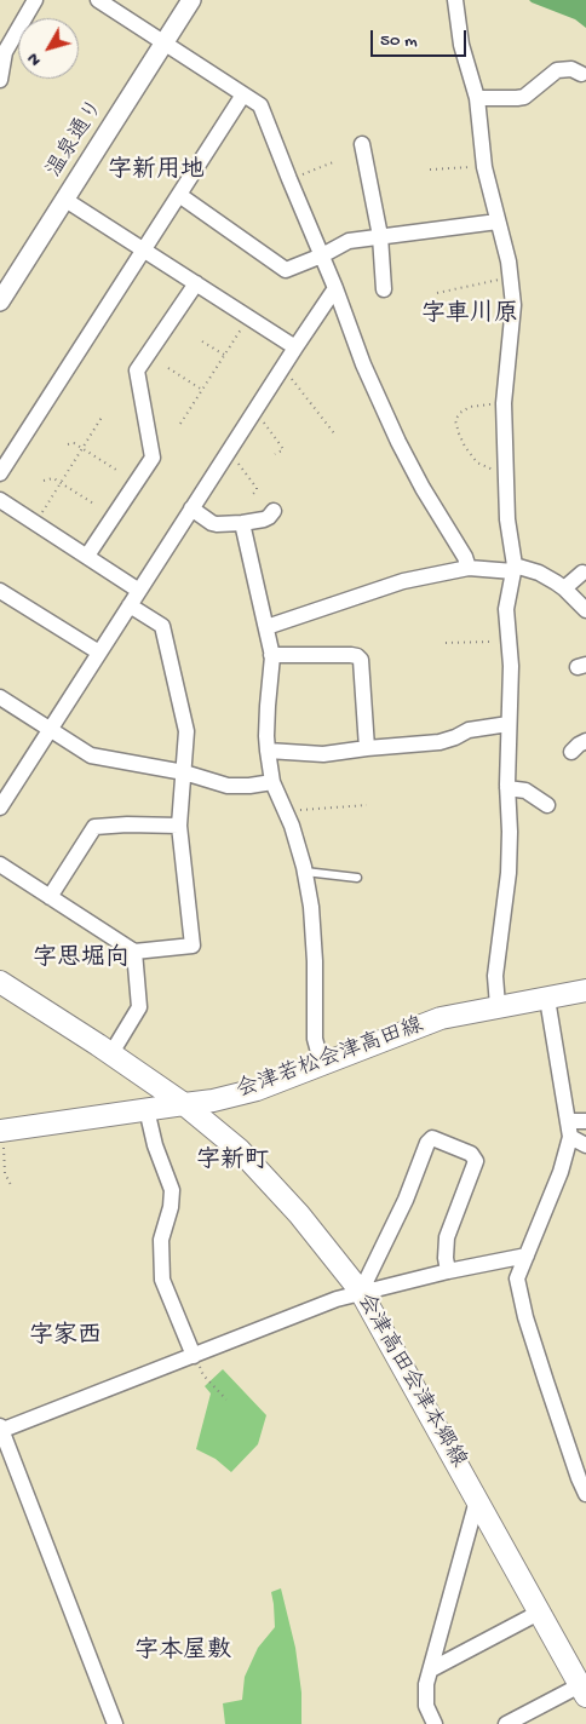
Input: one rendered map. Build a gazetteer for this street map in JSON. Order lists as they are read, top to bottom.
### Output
{
  "streets": {
    "main road": ["会津若松会津高田線", "会津高田会津本郷線"],
    "street": ["温泉通り"]
  },
  "crossings": [
    ["会津若松会津高田線", "会津高田会津本郷線"]
  ],
  "districts": [
    "字新用地",
    "字車川原",
    "字思堀向",
    "字新町",
    "字家西",
    "字本屋敷"
  ],
  "scale_bar": "50 m",
  "north": "bottom left"
}
